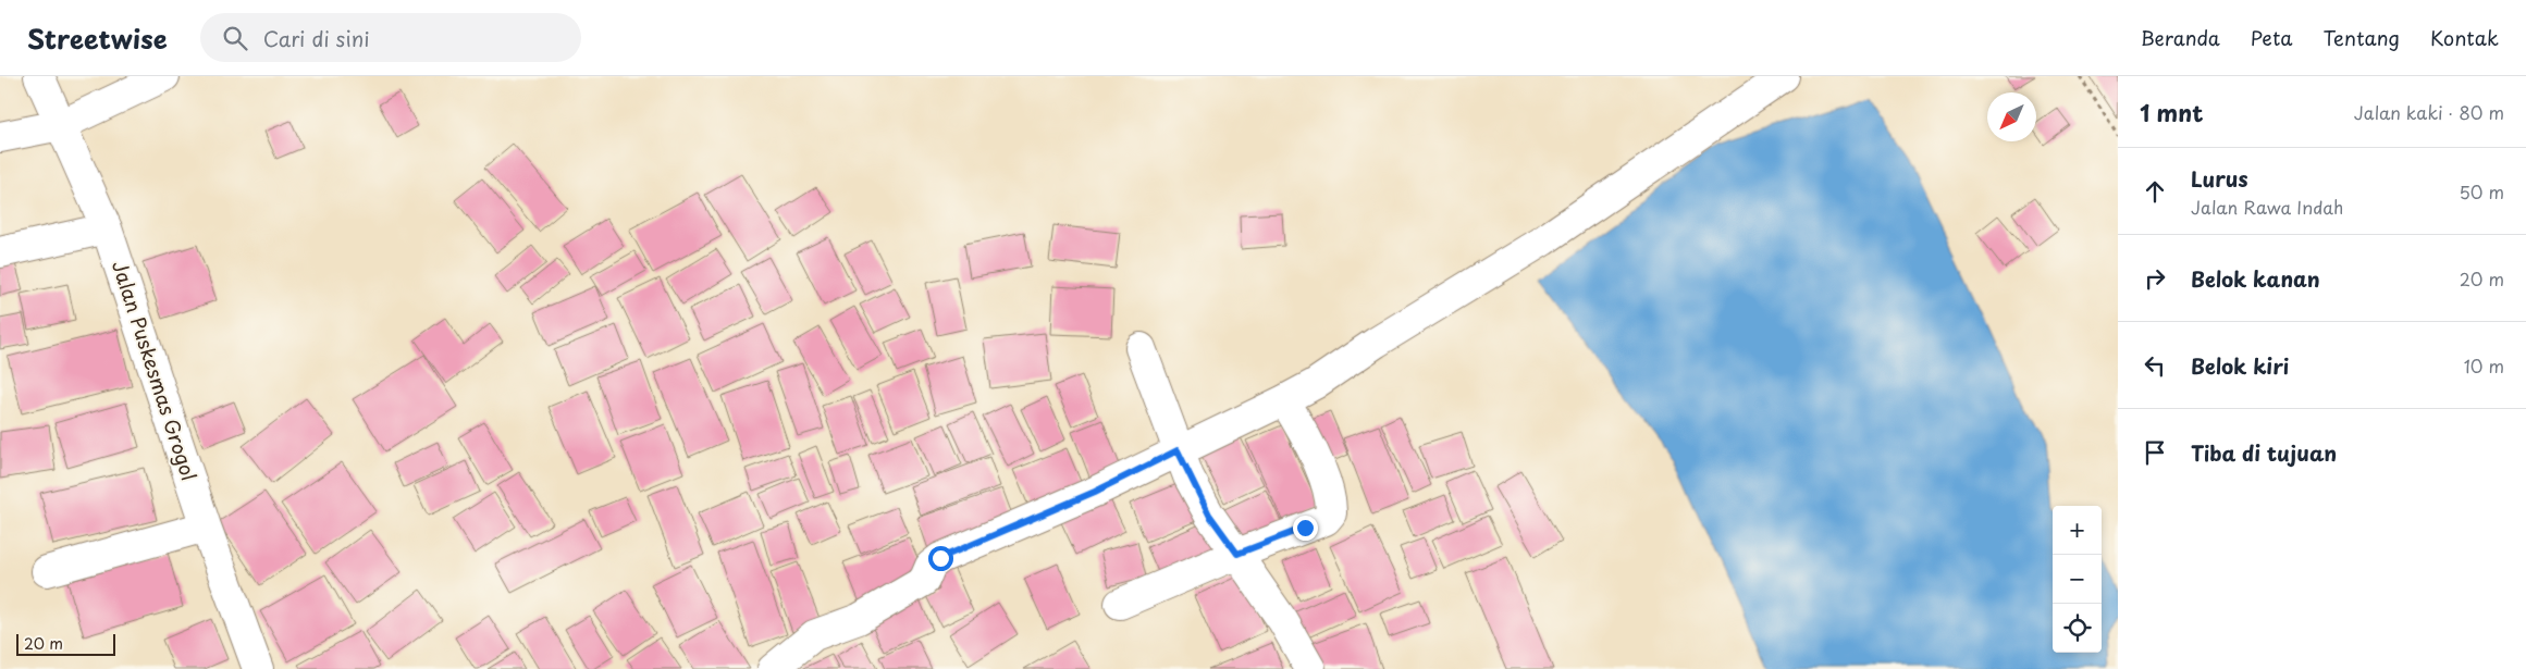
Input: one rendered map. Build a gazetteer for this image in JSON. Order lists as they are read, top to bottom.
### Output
{
  "streets": {
    "street": ["Jalan Puskesmas Grogol"]
  },
  "scale_bar": "20 m",
  "north": "bottom left",
  "page": {
    "header": "Streetwise",
    "search": "Cari di sini",
    "nav": [
      "Beranda",
      "Peta",
      "Tentang",
      "Kontak"
    ],
    "heading": ["1 mnt", "Jalan kaki · 80 m"],
    "list": [
      ["Lurus", "Jalan Rawa Indah", "50 m"],
      ["Belok kanan", "20 m"],
      ["Belok kiri", "10 m"],
      "Tiba di tujuan"
    ],
    "map_buttons": ["+", "−"],
    "scale": "20 m"
  }
}
